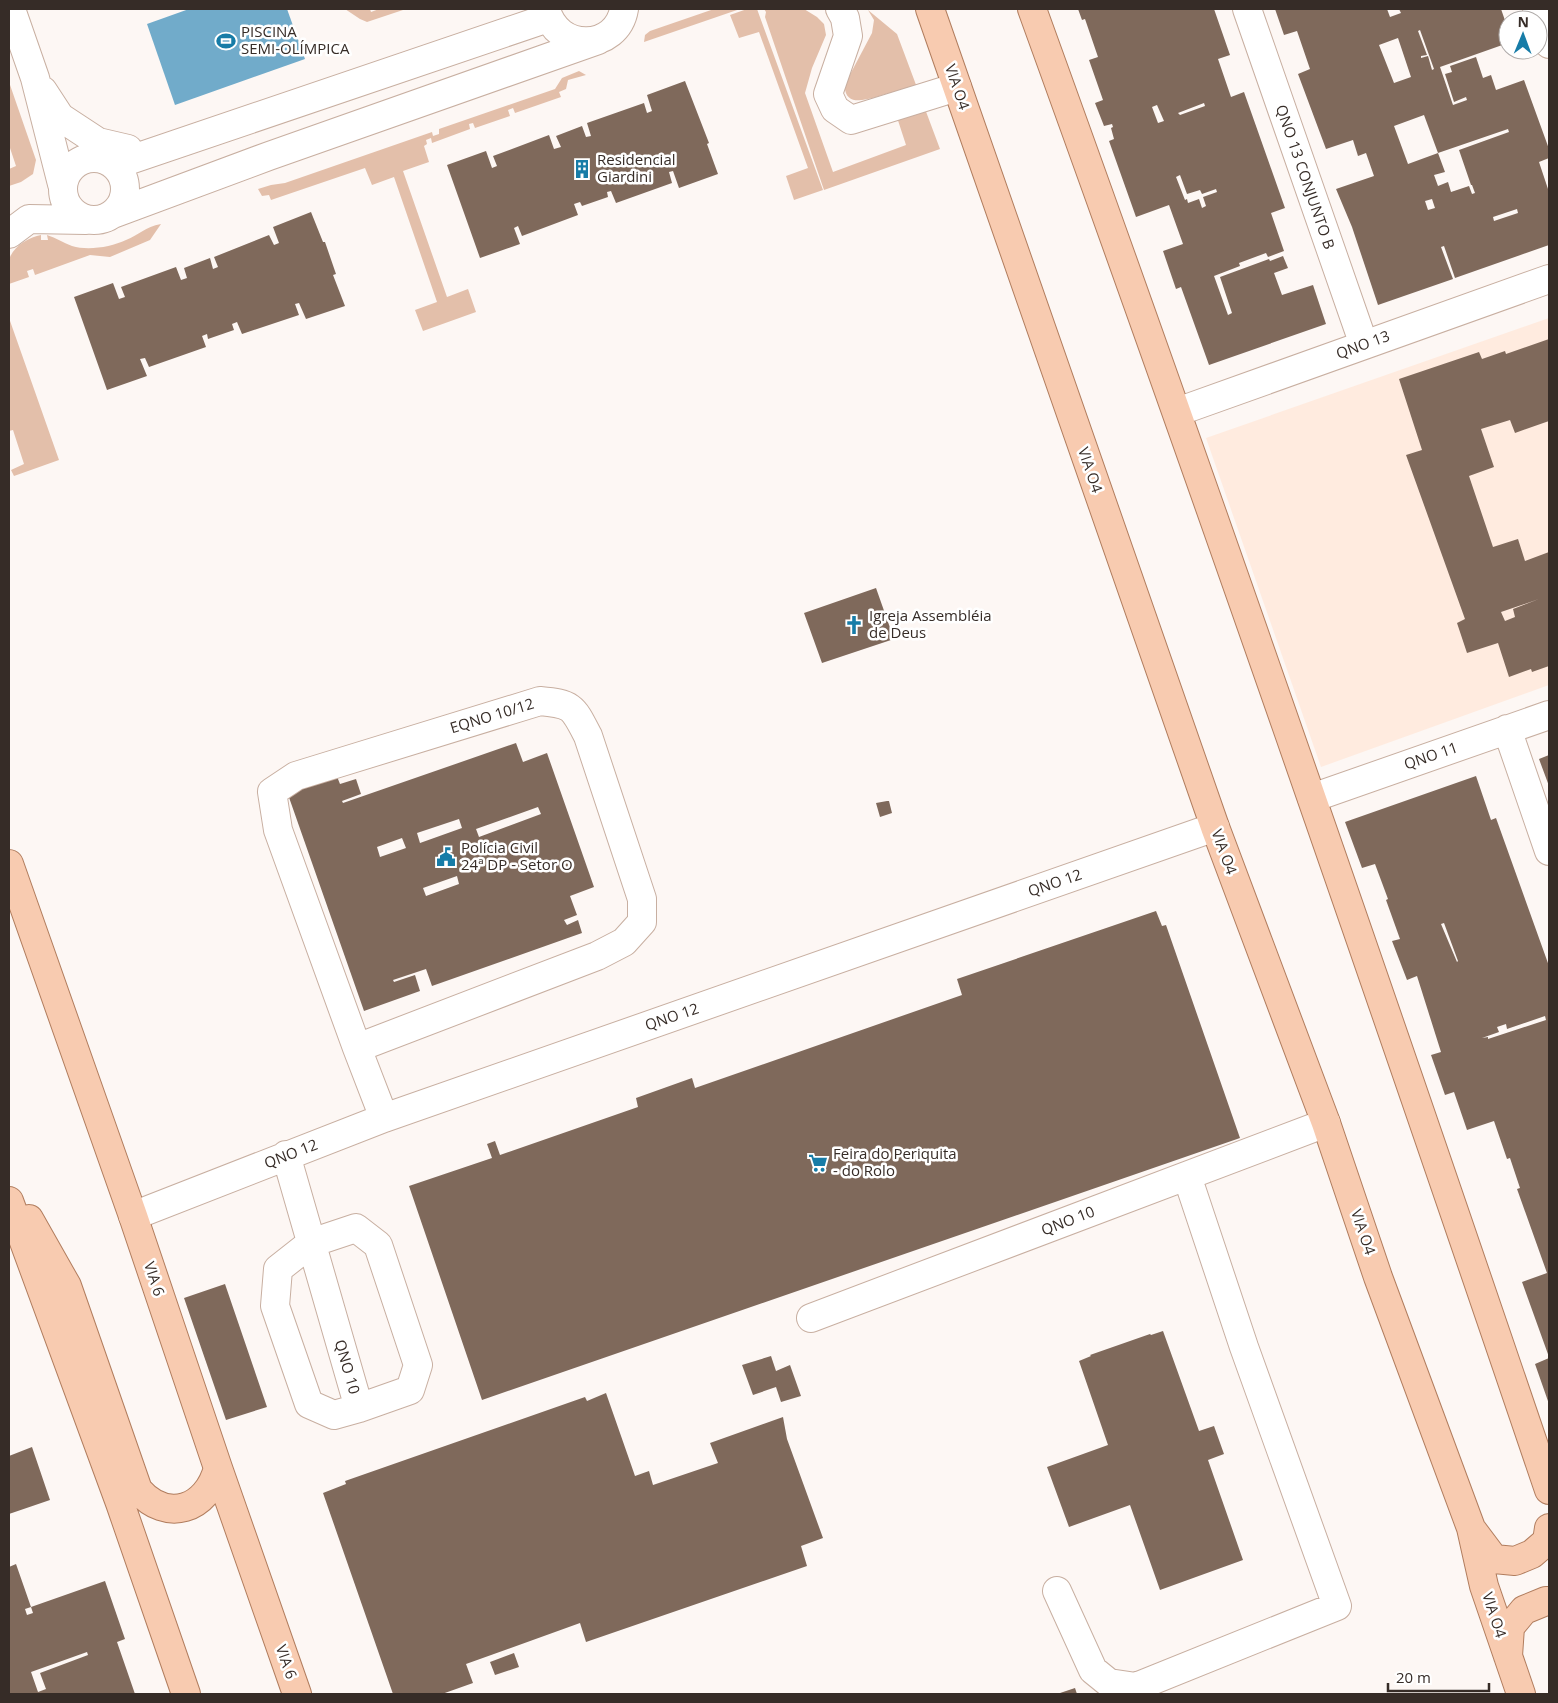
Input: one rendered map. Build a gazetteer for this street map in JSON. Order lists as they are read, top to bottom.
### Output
{
  "streets": {
    "main road": ["VIA O4", "VIA 6"],
    "street": [
      "QNO 13 CONJUNTO B",
      "QNO 13",
      "EQNO 10/12",
      "QNO 11",
      "QNO 12",
      "QNO 10"
    ]
  },
  "crossings": [
    ["VIA O4", "QNO 12"],
    ["VIA O4", "QNO 10"],
    ["QNO 13 CONJUNTO B", "QNO 13"],
    ["QNO 12", "QNO 10"],
    ["QNO 12", "VIA 6"]
  ],
  "places": {
    "sports": ["PISCINA SEMI-OLÍMPICA"],
    "building": ["Residencial Giardini"],
    "church": ["Igreja Assembléia de Deus"],
    "public building": ["Polícia Civil 24ª DP - Setor O"],
    "supermarket": ["Feira do Periquita - do Rolo"]
  },
  "scale_bar": "20 m",
  "north": "top"
}
